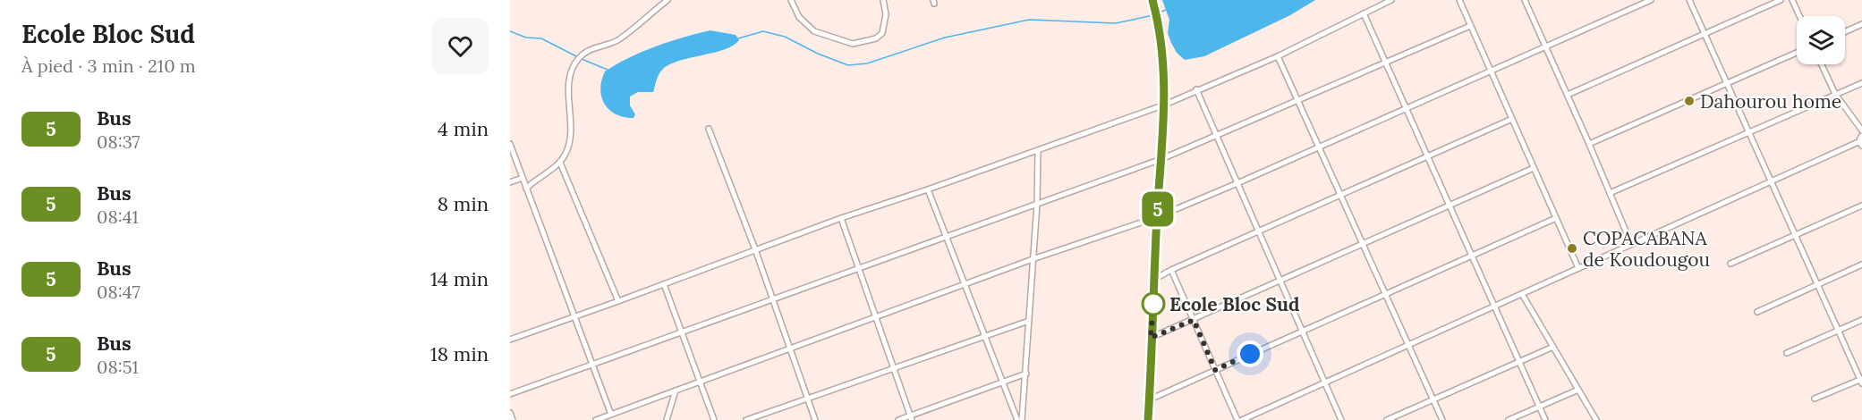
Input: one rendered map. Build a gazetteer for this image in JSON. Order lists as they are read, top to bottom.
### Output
{
  "places": ["Dahourou home", "COPACABANA de Koudougou", "Ecole Bloc Sud"],
  "lines": ["bus line 5"],
  "page": {
    "heading": ["Ecole Bloc Sud", "À pied · 3 min · 210 m"],
    "on_map": "5",
    "list": [
      {
        "mark": "5",
        "name": "Bus",
        "note": "08:37",
        "value": "4 min"
      },
      {
        "mark": "5",
        "name": "Bus",
        "note": "08:41",
        "value": "8 min"
      },
      {
        "mark": "5",
        "name": "Bus",
        "note": "08:47",
        "value": "14 min"
      },
      {
        "mark": "5",
        "name": "Bus",
        "note": "08:51",
        "value": "18 min"
      }
    ]
  }
}
